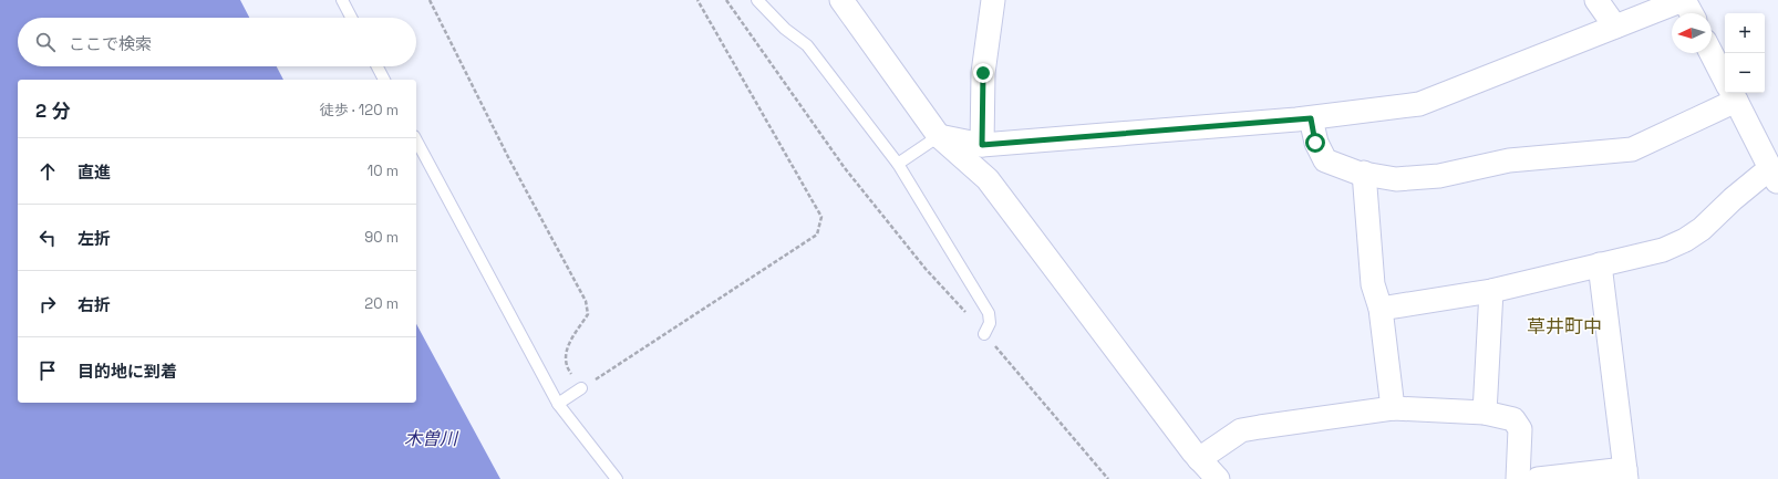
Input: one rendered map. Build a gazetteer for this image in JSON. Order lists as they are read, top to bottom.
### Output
{
  "districts": ["草井町中"],
  "water": ["木曽川"],
  "north": "left",
  "page": {
    "map_buttons": ["+", "−"],
    "search": "ここで検索",
    "heading": ["2 分", "徒歩 · 120 m"],
    "list": [
      ["直進", "10 m"],
      ["左折", "90 m"],
      ["右折", "20 m"],
      "目的地に到着"
    ]
  }
}
